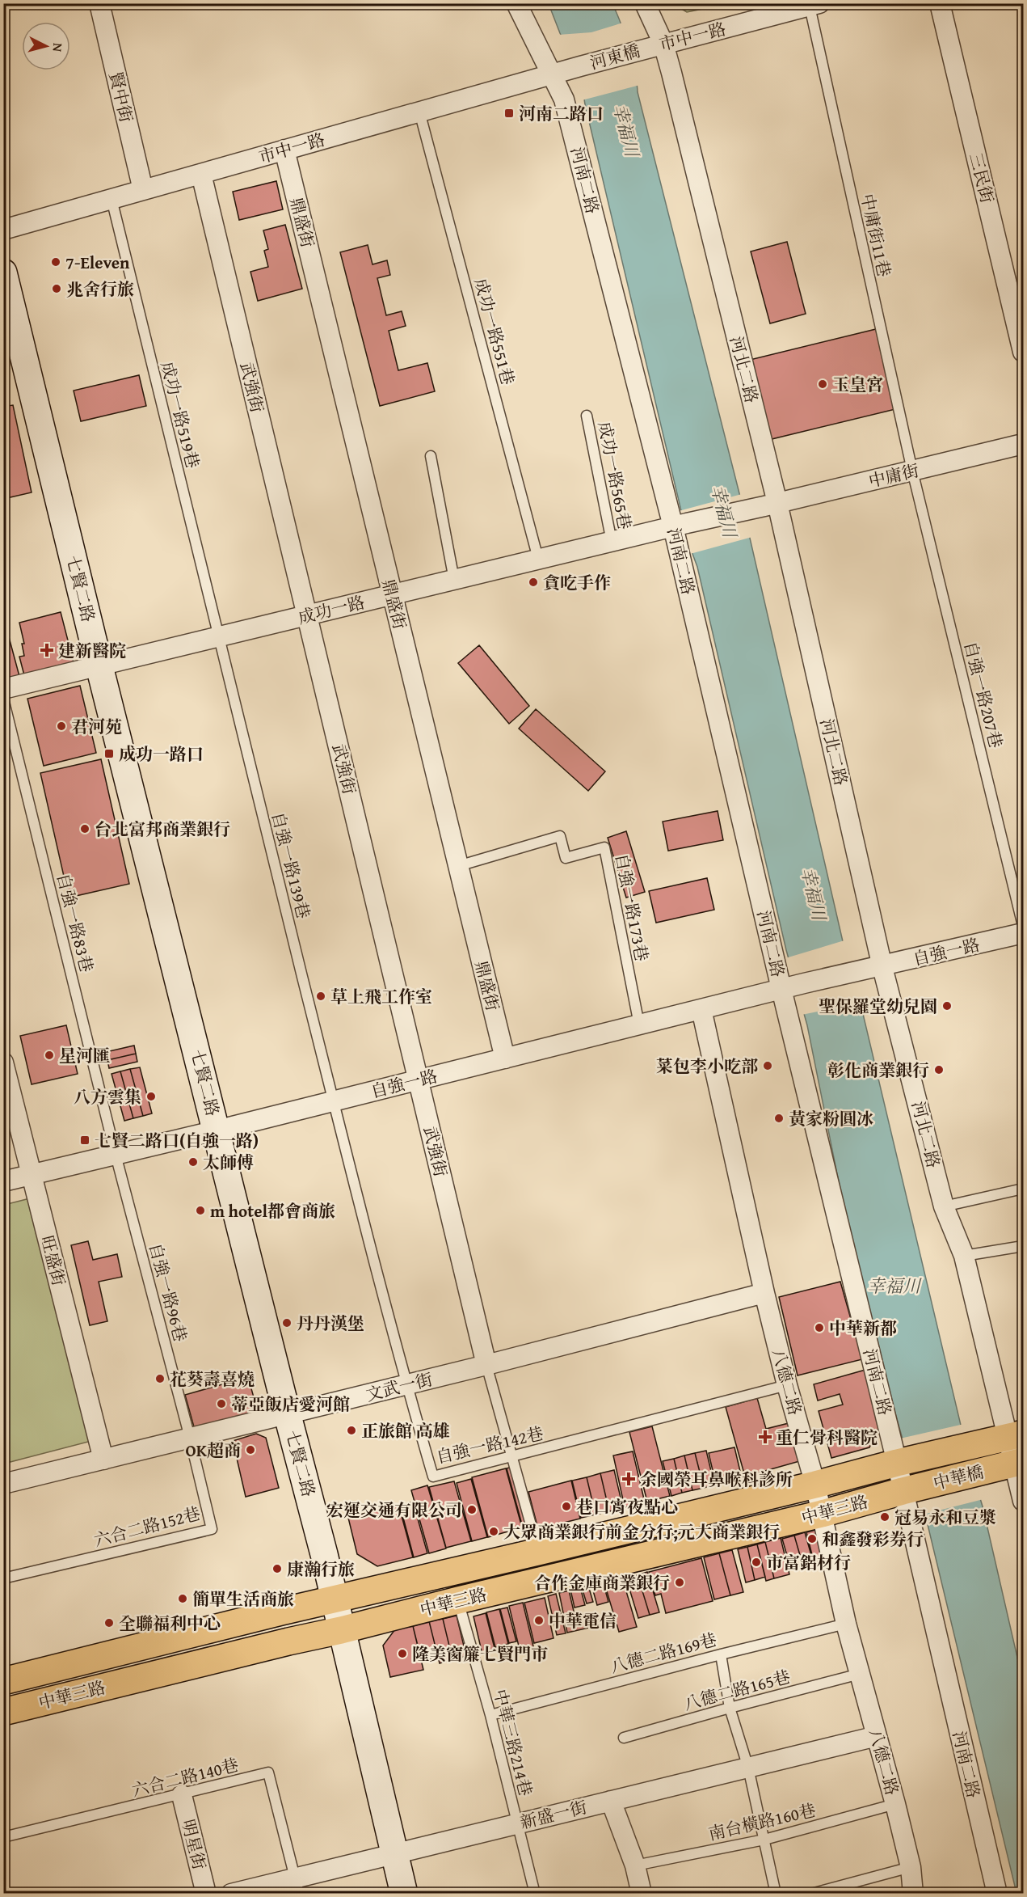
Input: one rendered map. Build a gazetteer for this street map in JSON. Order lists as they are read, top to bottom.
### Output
{
  "streets": {
    "main road": ["中華橋", "中華三路"],
    "street": [
      "市中一路",
      "河東橋",
      "賢中街",
      "三民街",
      "河南二路",
      "鼎盛街",
      "河北二路",
      "武強街",
      "中庸街",
      "七賢二路",
      "成功一路",
      "自強一路",
      "旺盛街",
      "八德二路",
      "文武一街",
      "新盛一街",
      "明星街"
    ],
    "lane": [
      "中庸街11巷",
      "成功一路551巷",
      "成功一路519巷",
      "成功一路565巷",
      "自強一路207巷",
      "自強一路139巷",
      "自強一路173巷",
      "自強一路83巷",
      "自強一路96巷",
      "自強一路142巷",
      "六合二路152巷",
      "八德二路169巷",
      "八德二路165巷",
      "中華三路214巷",
      "六合二路140巷",
      "南台橫路160巷"
    ]
  },
  "crossings": [
    ["市中一路", "河東橋"],
    ["市中一路", "賢中街"],
    ["市中一路", "河南二路"],
    ["市中一路", "鼎盛街"],
    ["市中一路", "中庸街11巷"],
    ["市中一路", "成功一路551巷"],
    ["市中一路", "河北二路"],
    ["市中一路", "武強街"],
    ["市中一路", "成功一路519巷"],
    ["河東橋", "河北二路"],
    ["河南二路", "中庸街"],
    ["河南二路", "成功一路"],
    ["河南二路", "自強一路"],
    ["河南二路", "中華橋"],
    ["河南二路", "中華三路"],
    ["鼎盛街", "成功一路"],
    ["鼎盛街", "自強一路173巷"],
    ["鼎盛街", "自強一路"],
    ["中庸街11巷", "中庸街"],
    ["中庸街11巷", "自強一路207巷"],
    ["成功一路551巷", "成功一路"],
    ["河北二路", "中庸街"],
    ["河北二路", "自強一路"],
    ["河北二路", "中華橋"],
    ["武強街", "成功一路"],
    ["武強街", "自強一路"],
    ["武強街", "文武一街"],
    ["成功一路519巷", "成功一路"],
    ["成功一路519巷", "自強一路139巷"],
    ["成功一路565巷", "成功一路"],
    ["中庸街", "成功一路"],
    ["中庸街", "自強一路207巷"],
    ["七賢二路", "成功一路"],
    ["七賢二路", "自強一路"],
    ["七賢二路", "文武一街"],
    ["七賢二路", "中華三路"],
    ["七賢二路", "新盛一街"],
    ["成功一路", "自強一路139巷"],
    ["自強一路139巷", "自強一路"],
    ["自強一路139巷", "自強一路142巷"],
    ["自強一路173巷", "自強一路"],
    ["自強一路83巷", "自強一路"],
    ["自強一路83巷", "自強一路96巷"],
    ["自強一路", "旺盛街"],
    ["自強一路", "自強一路96巷"],
    ["自強一路", "八德二路"],
    ["自強一路", "自強一路142巷"],
    ["旺盛街", "文武一街"],
    ["自強一路96巷", "文武一街"],
    ["自強一路96巷", "六合二路152巷"],
    ["八德二路", "文武一街"],
    ["八德二路", "自強一路142巷"],
    ["八德二路", "中華三路"],
    ["八德二路", "八德二路169巷"],
    ["八德二路", "八德二路165巷"],
    ["八德二路", "新盛一街"],
    ["八德二路", "南台橫路160巷"],
    ["文武一街", "自強一路142巷"],
    ["文武一街", "六合二路152巷"],
    ["中華橋", "中華三路"],
    ["中華三路", "中華三路214巷"],
    ["八德二路169巷", "中華三路214巷"],
    ["中華三路214巷", "新盛一街"],
    ["六合二路140巷", "新盛一街"],
    ["六合二路140巷", "明星街"]
  ],
  "water": ["幸福川"],
  "places": {
    "transit": ["河南二路口", "成功一路口", "七賢二路口(自強一路)"],
    "other": [
      "7-Eleven",
      "兆舍行旅",
      "玉皇宮",
      "貪吃手作",
      "君河苑",
      "台北富邦商業銀行",
      "草上飛工作室",
      "聖保羅堂幼兒園",
      "星河匯",
      "菜包李小吃部",
      "彰化商業銀行",
      "八方雲集",
      "黃家粉圓冰",
      "太師傅",
      "m hotel都會商旅",
      "丹丹漢堡",
      "中華新都",
      "花葵壽喜燒",
      "蒂亞飯店愛河館",
      "正旅館 高雄",
      "OK超商",
      "巷口宵夜點心",
      "宏運交通有限公司",
      "冠易永和豆漿",
      "大眾商業銀行前金分行;元大商業銀行",
      "和鑫發彩券行",
      "市富鋁材行",
      "康瀚行旅",
      "合作金庫商業銀行",
      "簡單生活商旅",
      "中華電信",
      "全聯福利中心",
      "隆美窗簾七賢門市"
    ],
    "health": ["建新醫院", "重仁骨科醫院", "余國榮耳鼻喉科診所"]
  },
  "north": "right"
}
